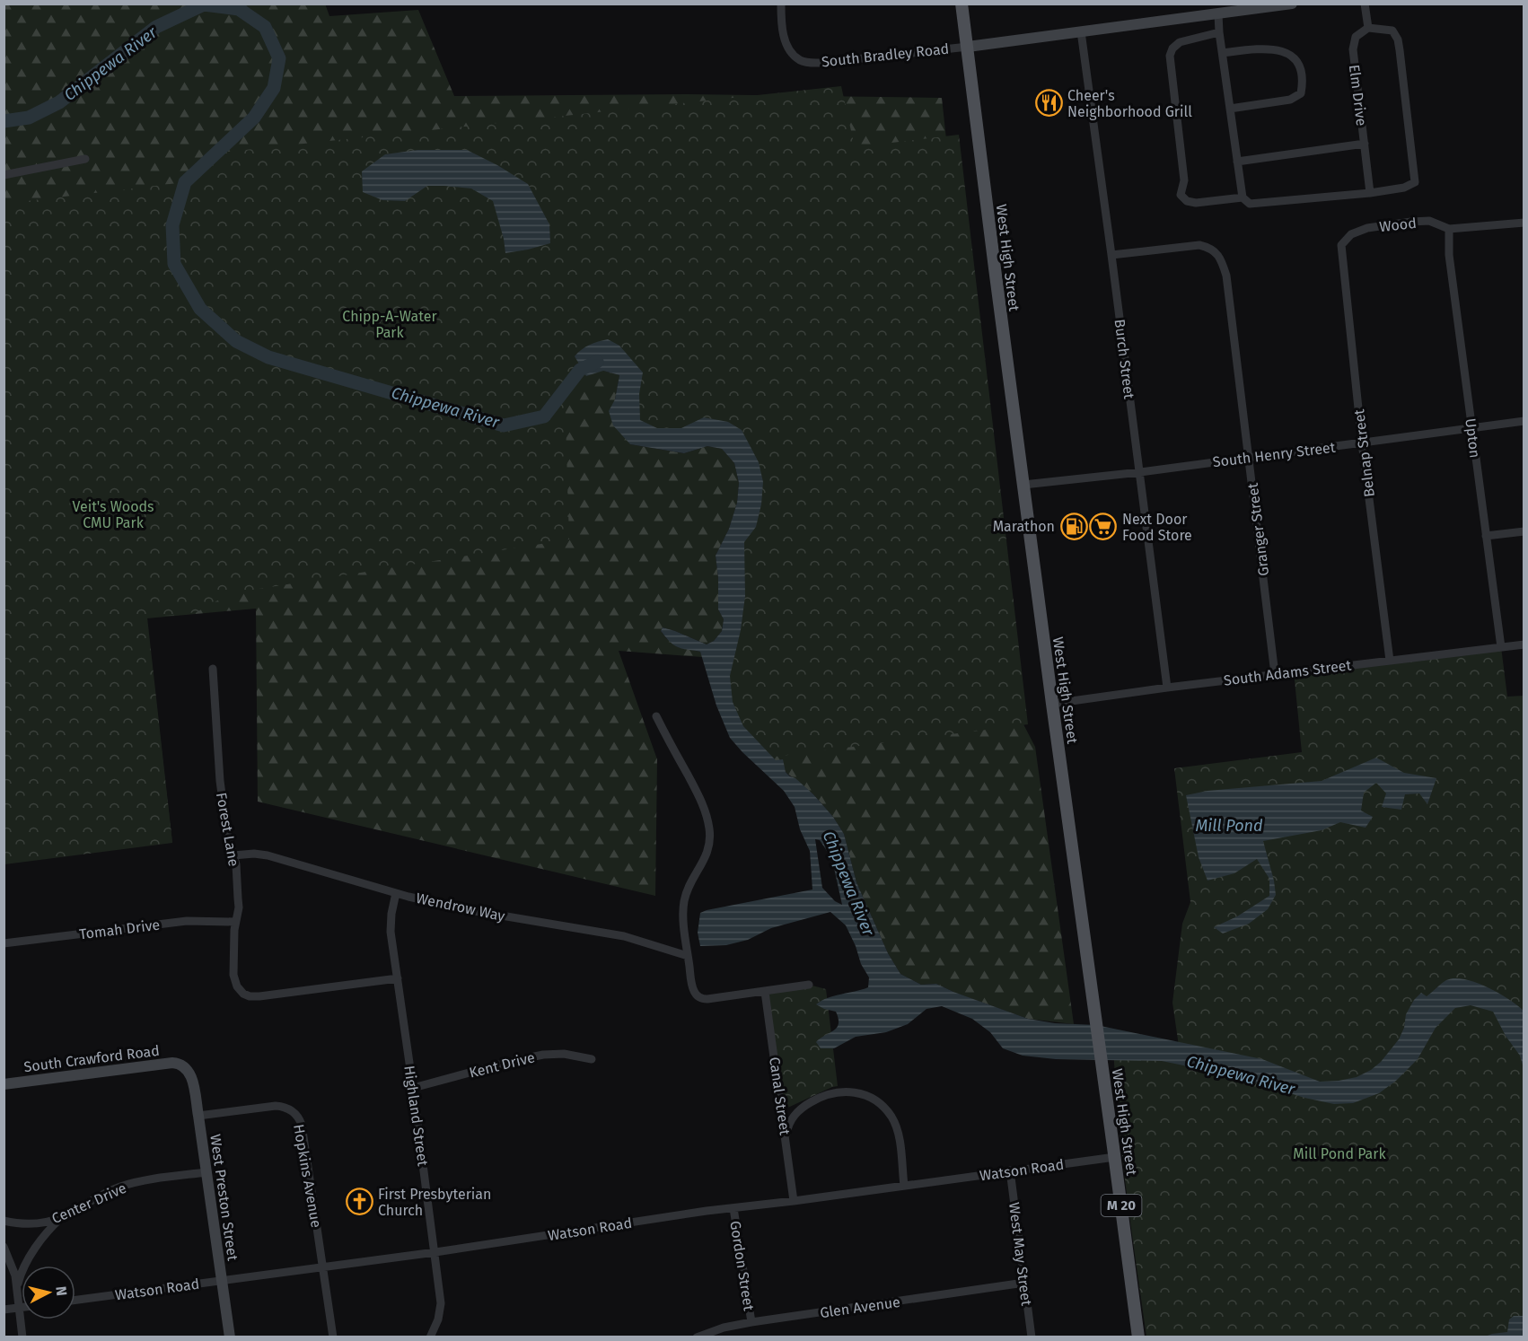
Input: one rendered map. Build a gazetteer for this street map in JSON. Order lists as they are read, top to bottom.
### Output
{
  "streets": {
    "main road": ["West High Street", "M 20"],
    "street": [
      "South Bradley Road",
      "Elm Drive",
      "Wood",
      "Burch Street",
      "Upton",
      "Belnap Street",
      "South Henry Street",
      "Granger Street",
      "South Adams Street",
      "Forest Lane",
      "Wendrow Way",
      "Tomah Drive",
      "South Crawford Road",
      "Kent Drive",
      "Canal Street",
      "Highland Street",
      "Watson Road",
      "Hopkins Avenue",
      "West Preston Street",
      "Center Drive",
      "West May Street",
      "Gordon Street",
      "Glen Avenue"
    ]
  },
  "crossings": [
    ["South Bradley Road", "West High Street"],
    ["South Bradley Road", "M 20"],
    ["Wood", "Upton"],
    ["Wood", "Belnap Street"],
    ["West High Street", "South Henry Street"],
    ["West High Street", "South Adams Street"],
    ["West High Street", "Watson Road"],
    ["West High Street", "M 20"],
    ["Burch Street", "South Henry Street"],
    ["Burch Street", "Granger Street"],
    ["Burch Street", "South Adams Street"],
    ["Upton", "South Henry Street"],
    ["Upton", "South Adams Street"],
    ["Belnap Street", "South Henry Street"],
    ["Belnap Street", "South Adams Street"],
    ["South Henry Street", "Granger Street"],
    ["Granger Street", "South Adams Street"],
    ["Forest Lane", "Wendrow Way"],
    ["Forest Lane", "Tomah Drive"],
    ["Forest Lane", "Highland Street"],
    ["Wendrow Way", "Highland Street"],
    ["South Crawford Road", "West Preston Street"],
    ["Kent Drive", "Highland Street"],
    ["Canal Street", "Watson Road"],
    ["Highland Street", "Watson Road"],
    ["Watson Road", "Hopkins Avenue"],
    ["Watson Road", "West Preston Street"],
    ["Watson Road", "West May Street"],
    ["Watson Road", "Gordon Street"],
    ["Hopkins Avenue", "West Preston Street"],
    ["West Preston Street", "Center Drive"],
    ["West May Street", "Glen Avenue"],
    ["Gordon Street", "Glen Avenue"]
  ],
  "water": ["Chippewa River", "Mill Pond"],
  "parks": ["Chipp-A-Water Park", "Veit's Woods CMU Park", "Mill Pond Park"],
  "places": {
    "restaurant": ["Cheer's Neighborhood Grill"],
    "fuel station": ["Marathon"],
    "supermarket": ["Next Door Food Store"],
    "church": ["First Presbyterian Church"]
  },
  "north": "right"
}
